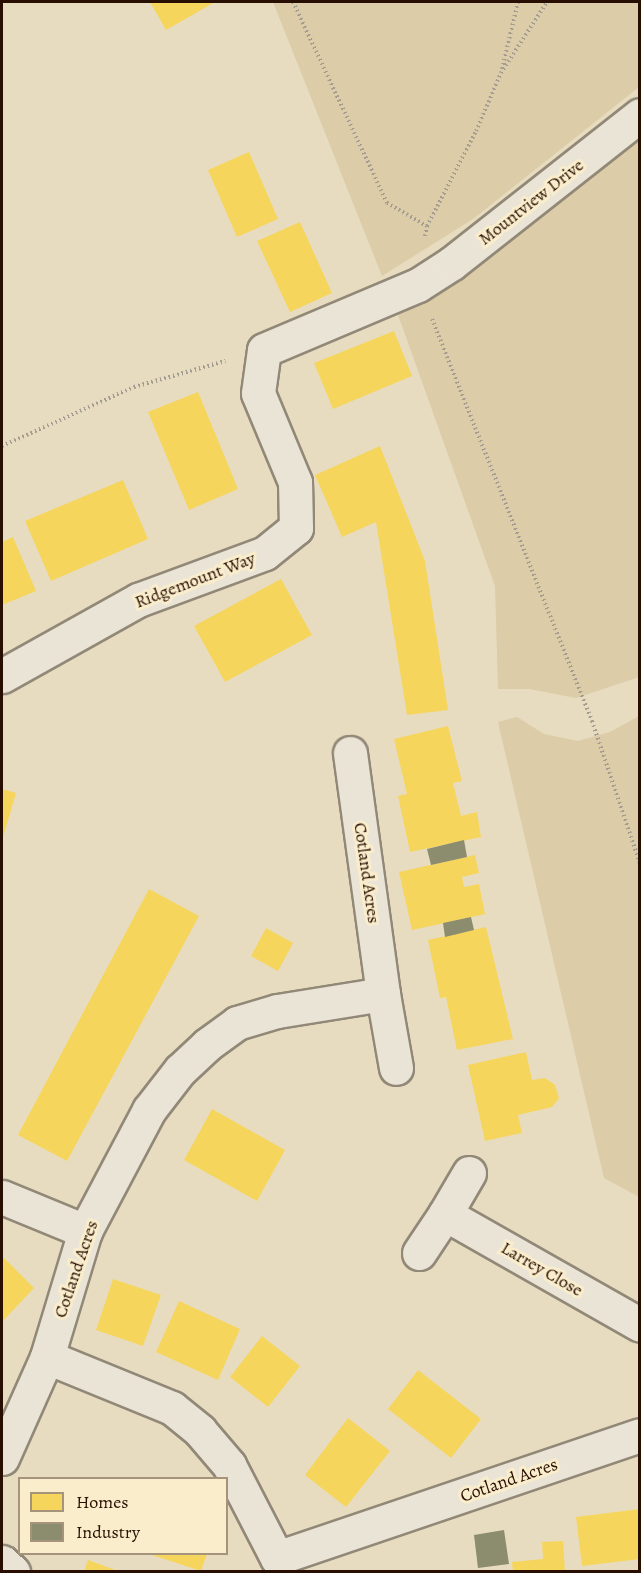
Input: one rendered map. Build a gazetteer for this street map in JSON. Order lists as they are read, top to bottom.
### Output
{
  "streets": {
    "street": [
      "Mountview Drive",
      "Ridgemount Way",
      "Cotland Acres",
      "Larrey Close"
    ]
  },
  "legend": ["Homes", "Industry"]
}
